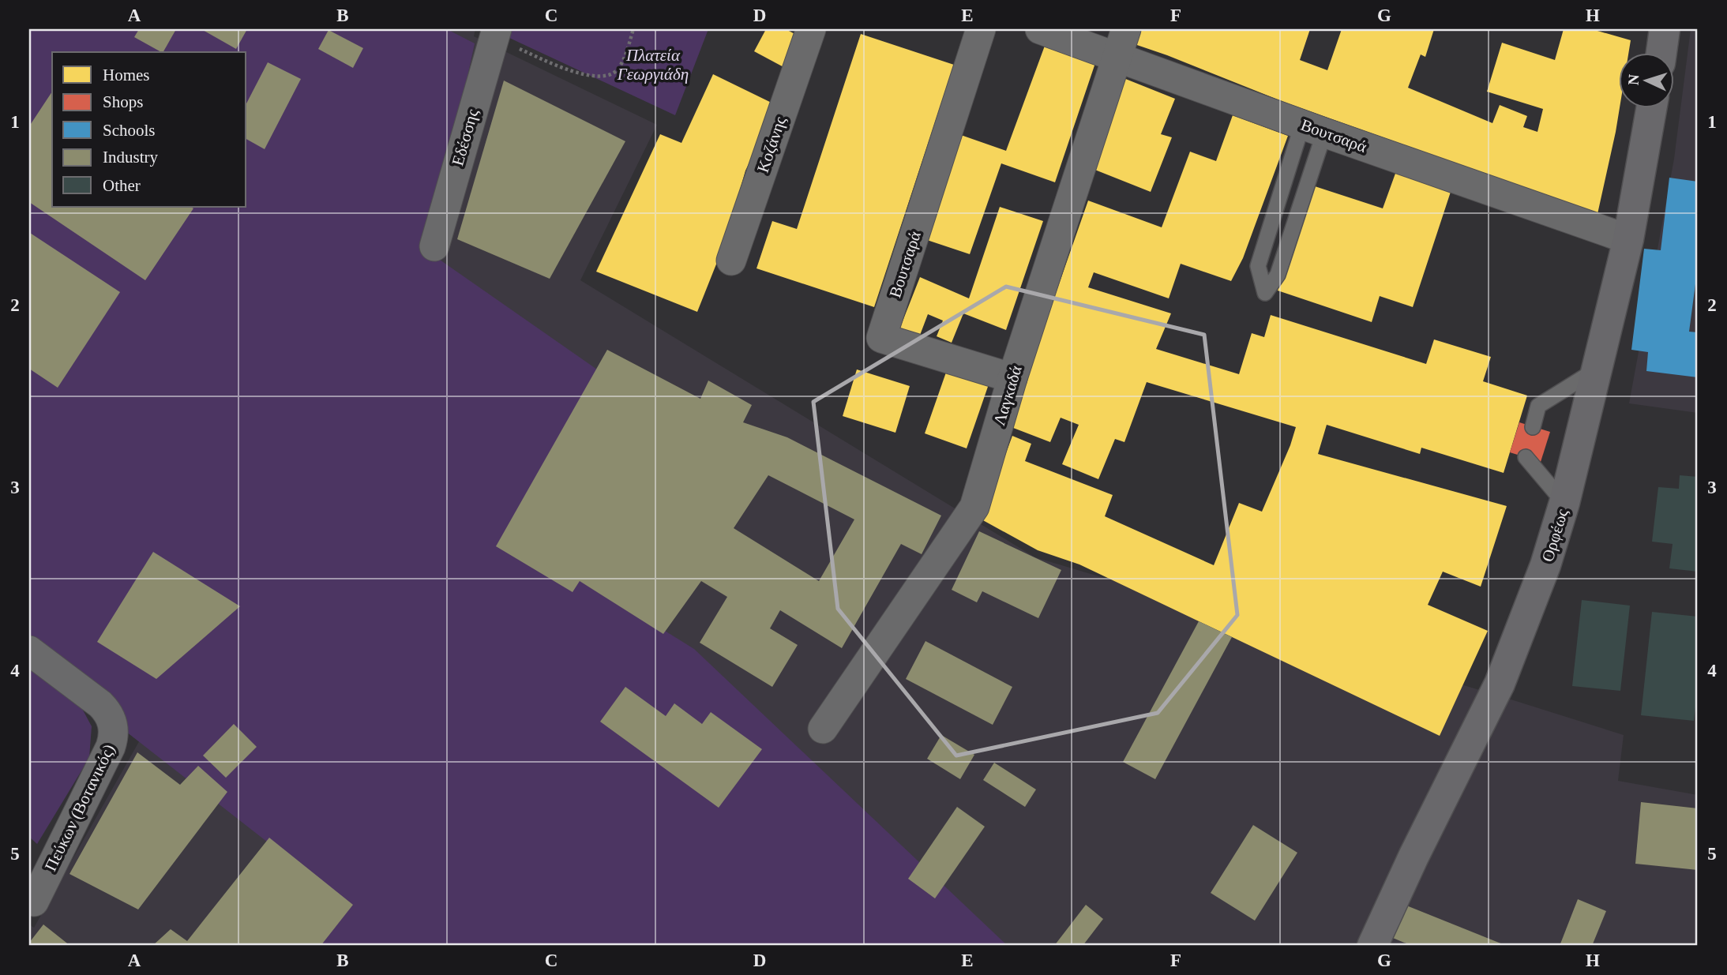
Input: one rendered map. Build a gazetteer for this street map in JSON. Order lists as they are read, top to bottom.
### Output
{
  "streets": {
    "street": [
      "Βουτσαρά",
      "Εδέσσης",
      "Κοζάνης",
      "Λαγκαδά",
      "Ορφέως",
      "Πεύκων (Βοτανικός)"
    ]
  },
  "crossings": [
    ["Βουτσαρά", "Λαγκαδά"],
    ["Βουτσαρά", "Ορφέως"]
  ],
  "parks": ["Πλατεία Γεωργιάδη"],
  "legend": [
    "Homes",
    "Shops",
    "Schools",
    "Industry",
    "Other"
  ],
  "north": "left",
  "grid": {
    "columns": [
      "A",
      "B",
      "C",
      "D",
      "E",
      "F",
      "G",
      "H"
    ],
    "rows": [
      "1",
      "2",
      "3",
      "4",
      "5"
    ]
  }
}
